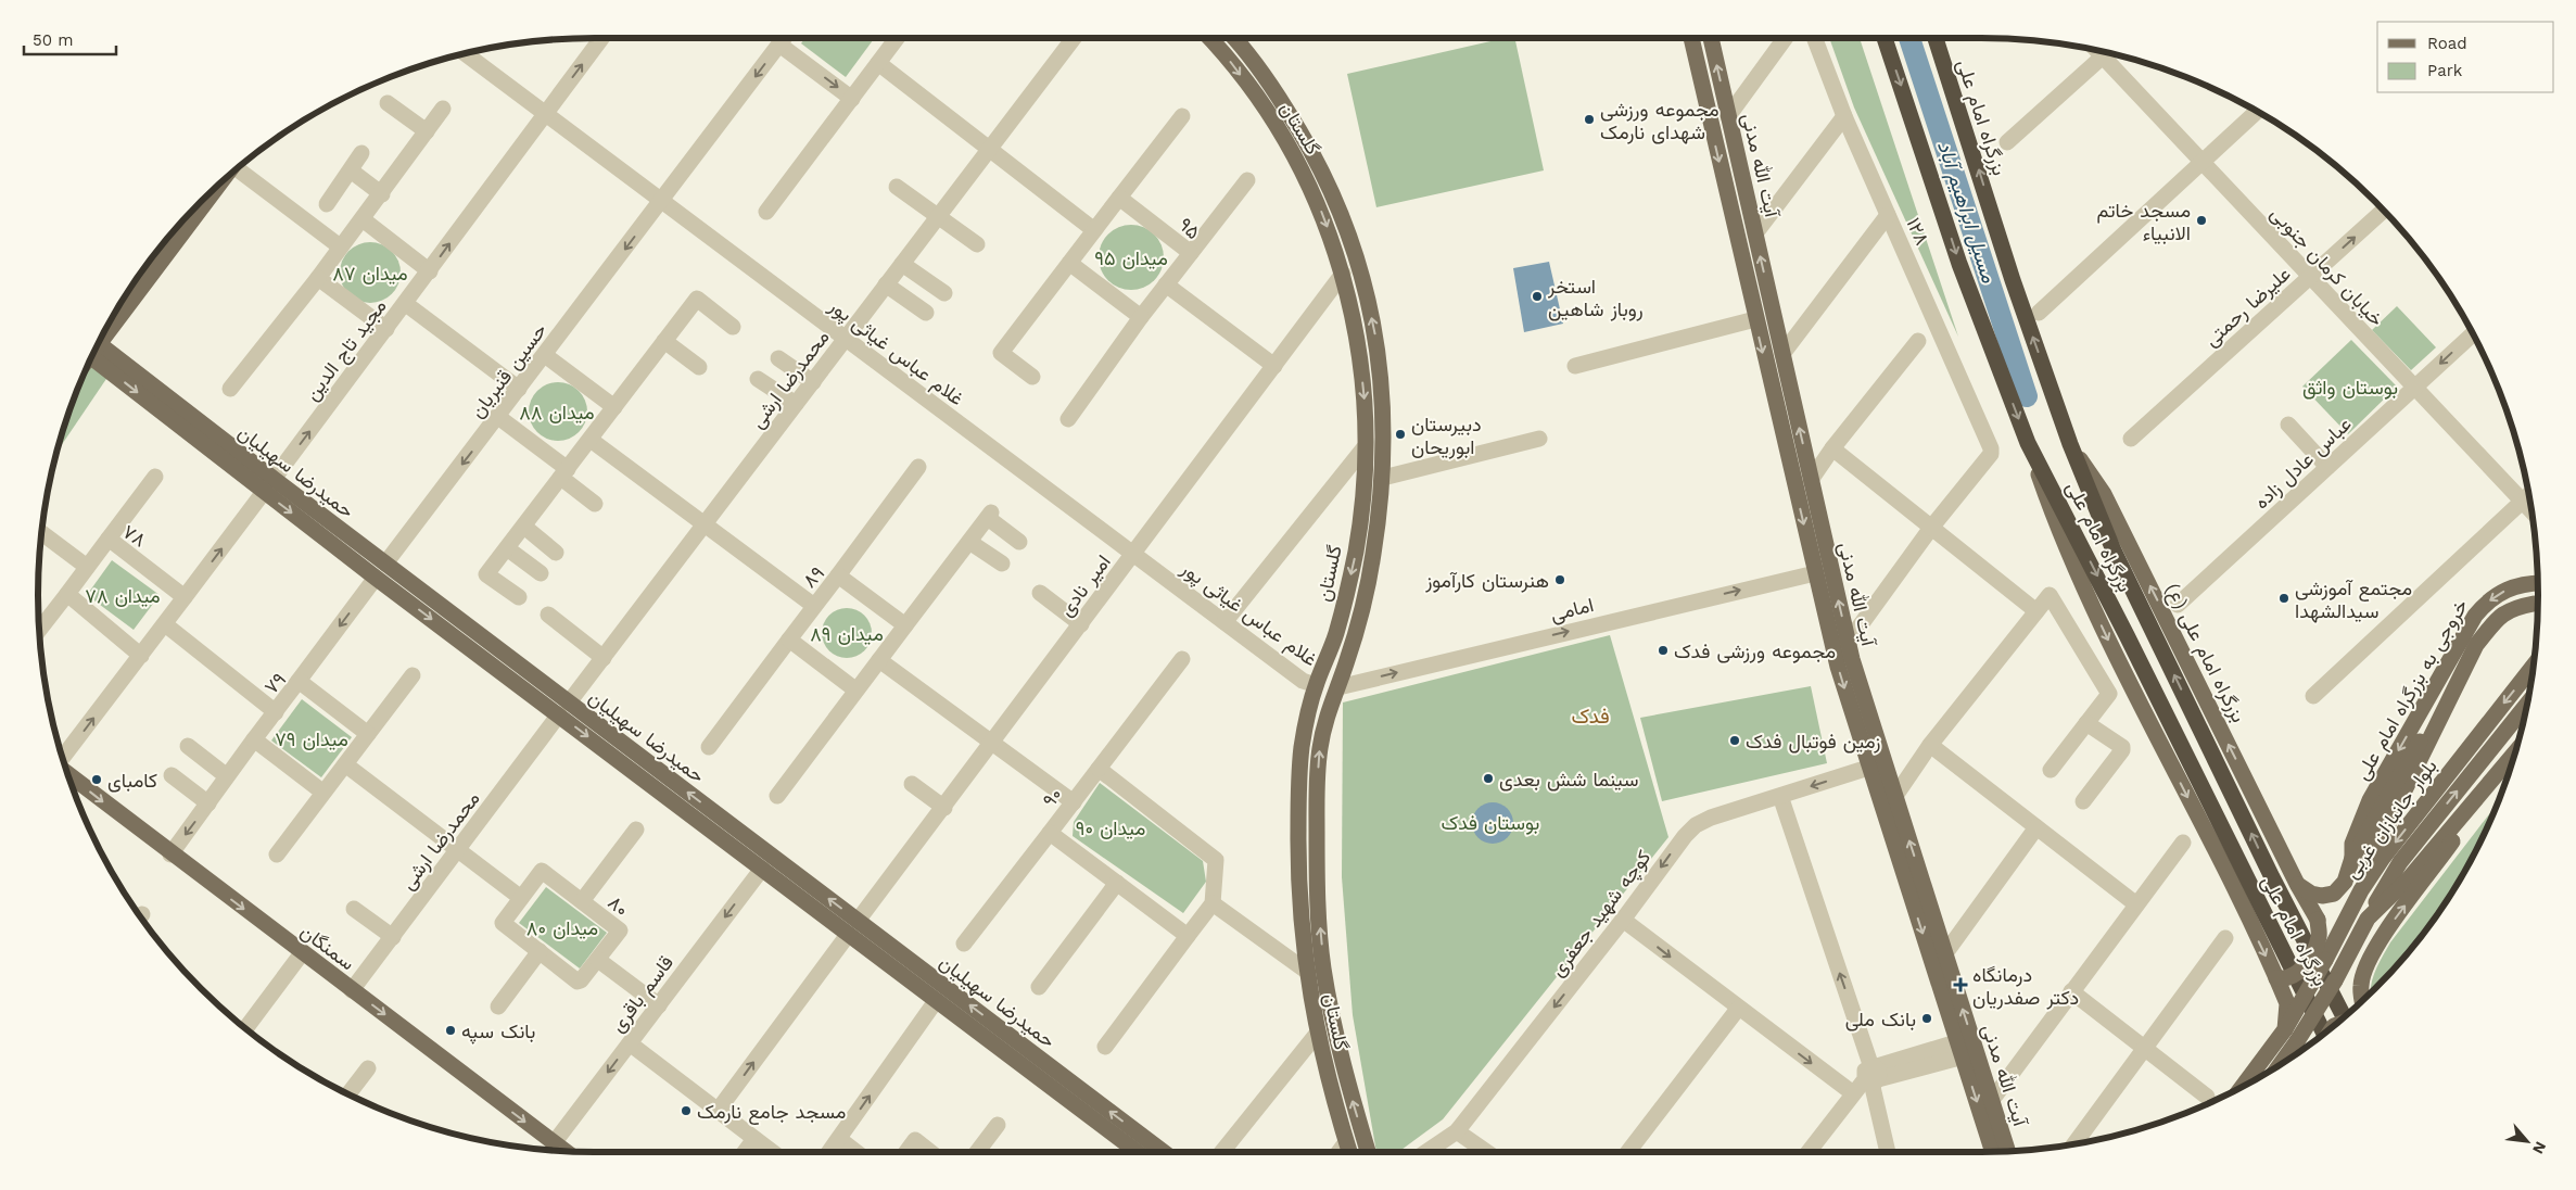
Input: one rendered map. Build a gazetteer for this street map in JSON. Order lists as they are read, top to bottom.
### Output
{
  "streets": {
    "highway": ["بزرگراه امام علی"],
    "main road": [
      "گلستان",
      "آیت الله مدنی",
      "حمیدرضا سهیلیان",
      "بزرگراه امام علی (ع)",
      "خروجی به بزرگراه امام علی",
      "بلوار جانبازان غربی",
      "سمنگان"
    ],
    "street": [
      "۹۵",
      "۱۲۸",
      "خیابان کرمان جنوبی",
      "علیرضا رحمتی",
      "مجید تاج الدین",
      "غلام عباس غیاثی ‌پور",
      "حسین قنبریان",
      "محمدرضا ارشی",
      "عباس عادل زاده",
      "۷۸",
      "۸۹",
      "امیر نادی",
      "امامی",
      "۷۹",
      "۹۰",
      "۸۰",
      "کوچه شهید جعفری",
      "قاسم باقری"
    ]
  },
  "crossings": [
    ["بزرگراه امام علی", "بزرگراه امام علی (ع)"],
    ["گلستان", "غلام عباس غیاثی ‌پور"],
    ["گلستان", "امیر نادی"],
    ["گلستان", "امامی"],
    ["آیت الله مدنی", "امامی"],
    ["آیت الله مدنی", "کوچه شهید جعفری"],
    ["خیابان کرمان جنوبی", "علیرضا رحمتی"],
    ["خیابان کرمان جنوبی", "عباس عادل زاده"],
    ["مجید تاج الدین", "غلام عباس غیاثی ‌پور"],
    ["مجید تاج الدین", "حمیدرضا سهیلیان"],
    ["مجید تاج الدین", "۷۸"],
    ["غلام عباس غیاثی ‌پور", "حسین قنبریان"],
    ["غلام عباس غیاثی ‌پور", "محمدرضا ارشی"],
    ["غلام عباس غیاثی ‌پور", "امیر نادی"],
    ["حسین قنبریان", "حمیدرضا سهیلیان"],
    ["حسین قنبریان", "۷۹"],
    ["محمدرضا ارشی", "حمیدرضا سهیلیان"],
    ["محمدرضا ارشی", "سمنگان"],
    ["حمیدرضا سهیلیان", "امیر نادی"],
    ["حمیدرضا سهیلیان", "قاسم باقری"],
    ["سمنگان", "قاسم باقری"]
  ],
  "one_way": ["امامی", "کوچه شهید جعفری", "سمنگان"],
  "districts": ["فدک"],
  "water": ["مسیل ابراهیم آباد"],
  "parks": [
    "میدان ۹۵",
    "میدان ۸۷",
    "بوستان واثق",
    "میدان ۸۸",
    "میدان ۷۸",
    "میدان ۸۹",
    "میدان ۷۹",
    "بوستان فدک",
    "میدان ۹۰",
    "میدان ۸۰"
  ],
  "places": {
    "other": [
      "مجموعه ورزشی شهدای نارمک",
      "مسجد خاتم الانبیاء",
      "استخر روباز شاهین",
      "دبیرستان ابوریحان",
      "هنرستان کارآموز",
      "مجتمع آموزشی سیدالشهدا",
      "مجموعه ورزشی فدک",
      "زمین فوتبال فدک",
      "سینما شش بعدی",
      "کامبای",
      "بانک ملی",
      "بانک سپه",
      "مسجد جامع نارمک"
    ],
    "health": ["درمانگاه دکتر صفدریان"]
  },
  "legend": ["Road", "Park"],
  "scale_bar": "50 m",
  "north": "bottom right"
}
